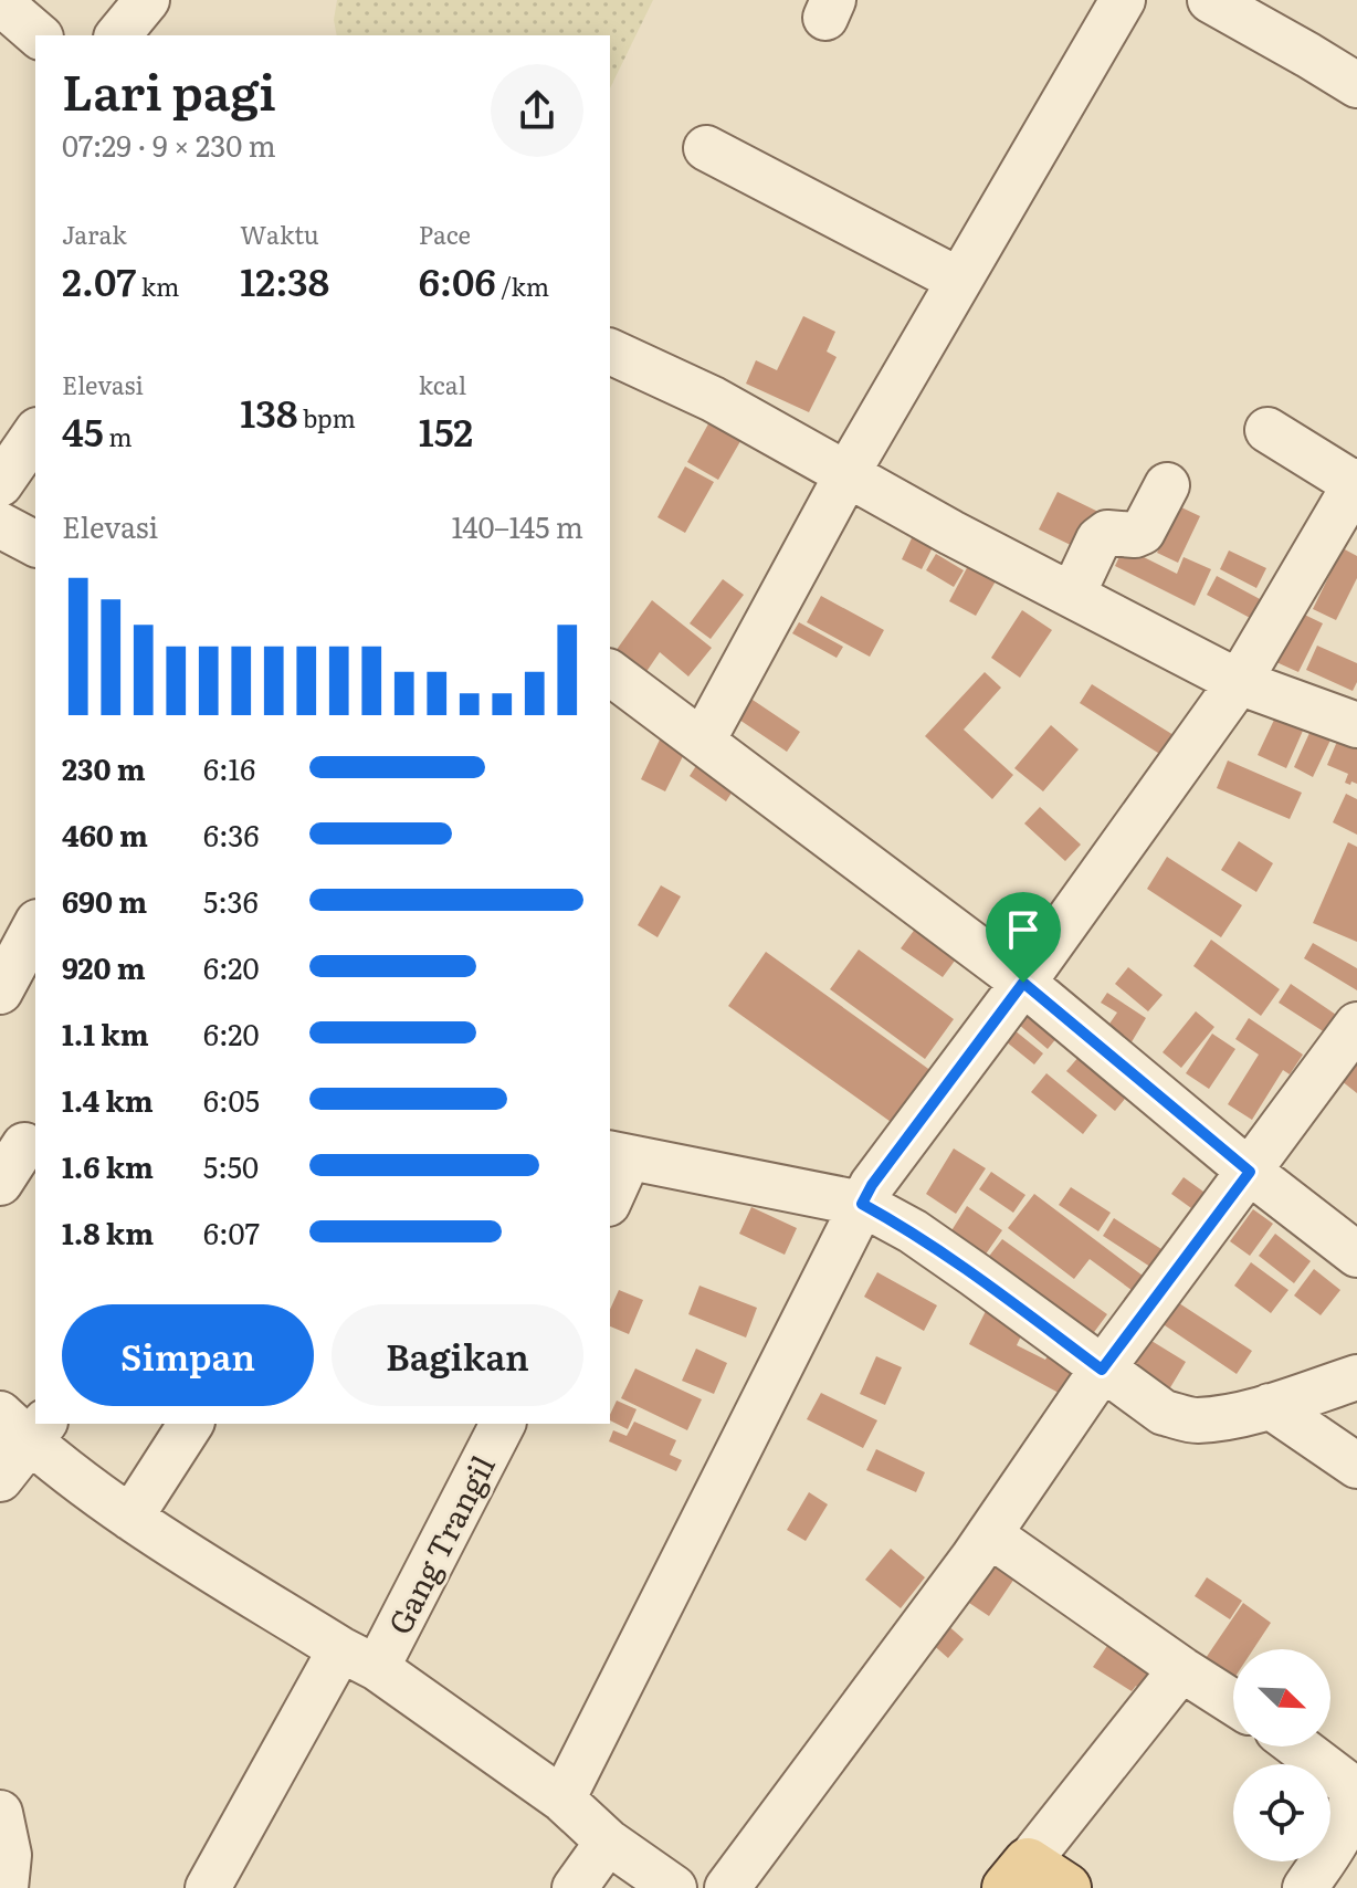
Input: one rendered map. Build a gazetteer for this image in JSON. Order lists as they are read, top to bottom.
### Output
{
  "streets": {
    "street": ["Gang Trangil"]
  },
  "north": "bottom right",
  "page": {
    "heading": ["Lari pagi", "07:29 · 9 × 230 m"],
    "stats": [
      ["Jarak", "2.07 km"],
      ["Waktu", "12:38"],
      ["Pace", "6:06 /km"],
      ["Elevasi", "45 m"],
      ["138 bpm"],
      ["kcal", "152"]
    ],
    "chart": ["Elevasi", "140–145 m"],
    "list": [
      {
        "name": "230 m",
        "note": "6:16"
      },
      {
        "name": "460 m",
        "note": "6:36"
      },
      {
        "name": "690 m",
        "note": "5:36"
      },
      {
        "name": "920 m",
        "note": "6:20"
      },
      {
        "name": "1.1 km",
        "note": "6:20"
      },
      {
        "name": "1.4 km",
        "note": "6:05"
      },
      {
        "name": "1.6 km",
        "note": "5:50"
      },
      {
        "name": "1.8 km",
        "note": "6:07"
      }
    ],
    "buttons": ["Simpan", "Bagikan"]
  }
}
